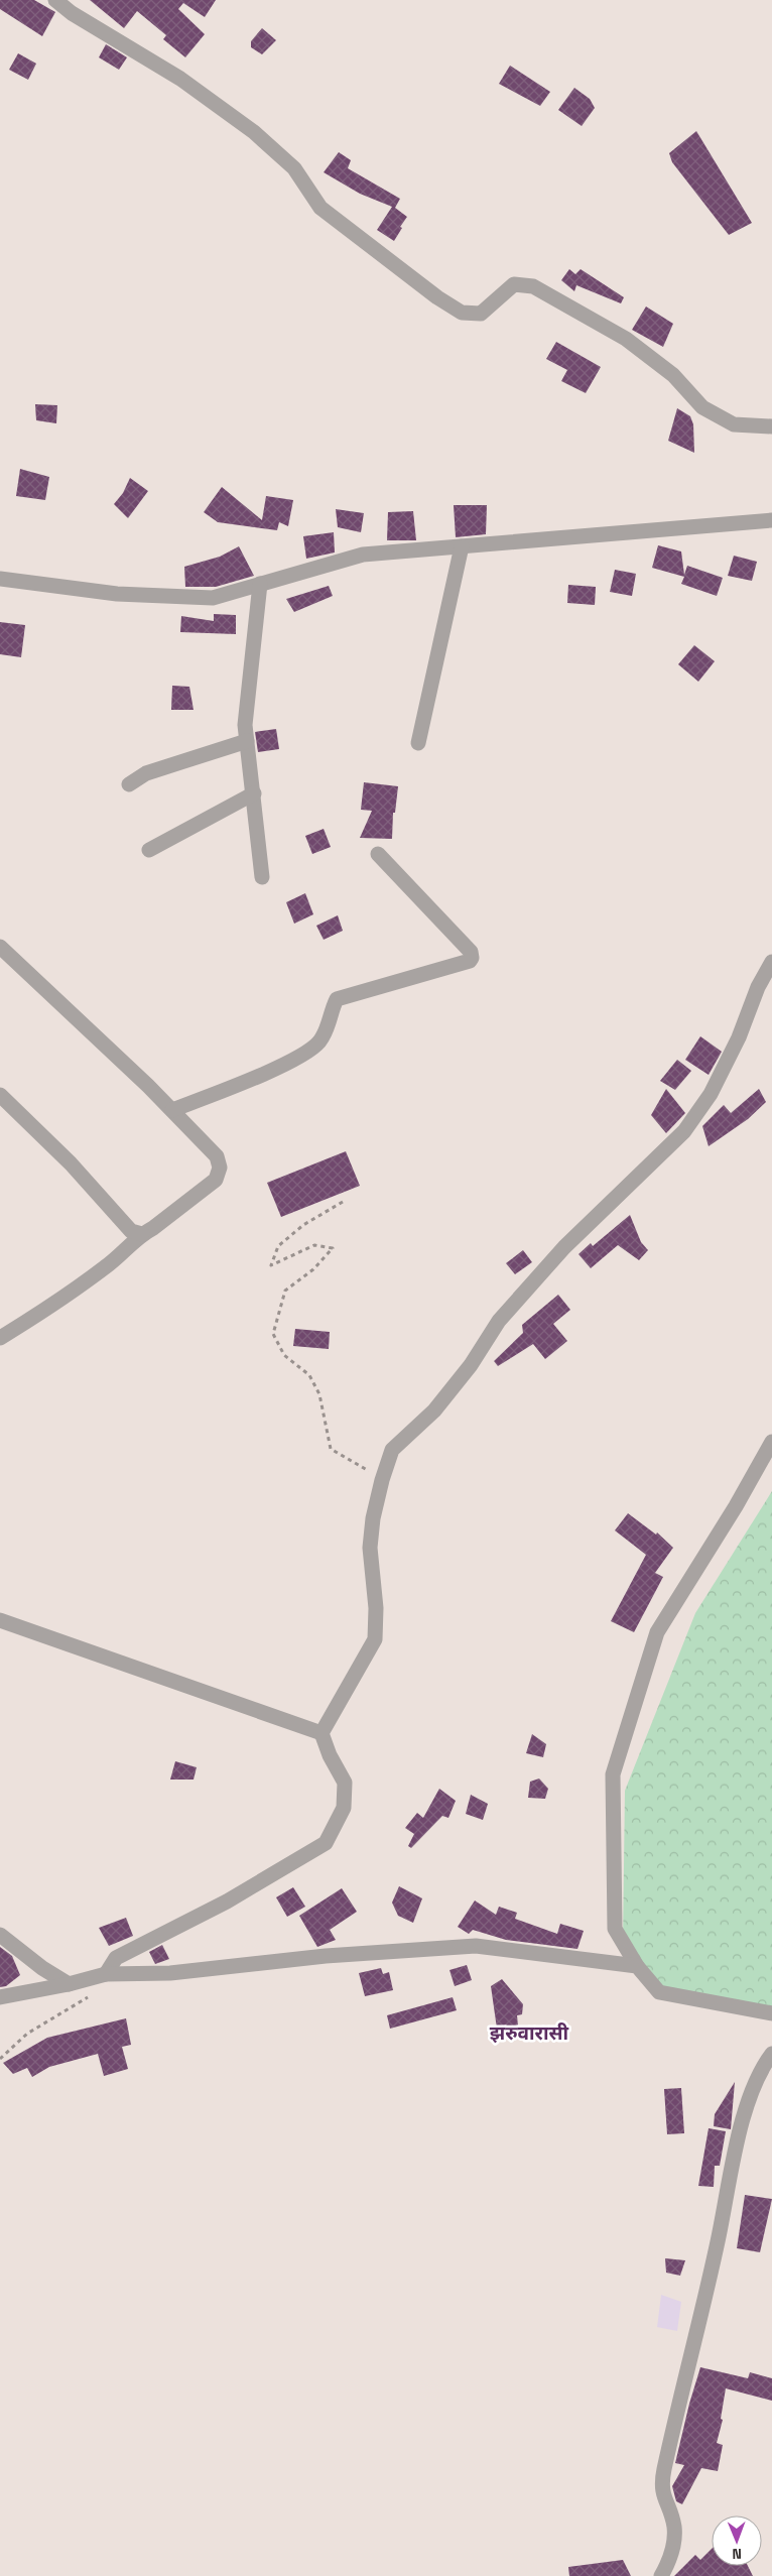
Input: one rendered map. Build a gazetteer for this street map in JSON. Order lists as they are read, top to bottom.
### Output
{
  "districts": ["झरुवारासी"],
  "north": "bottom"
}
